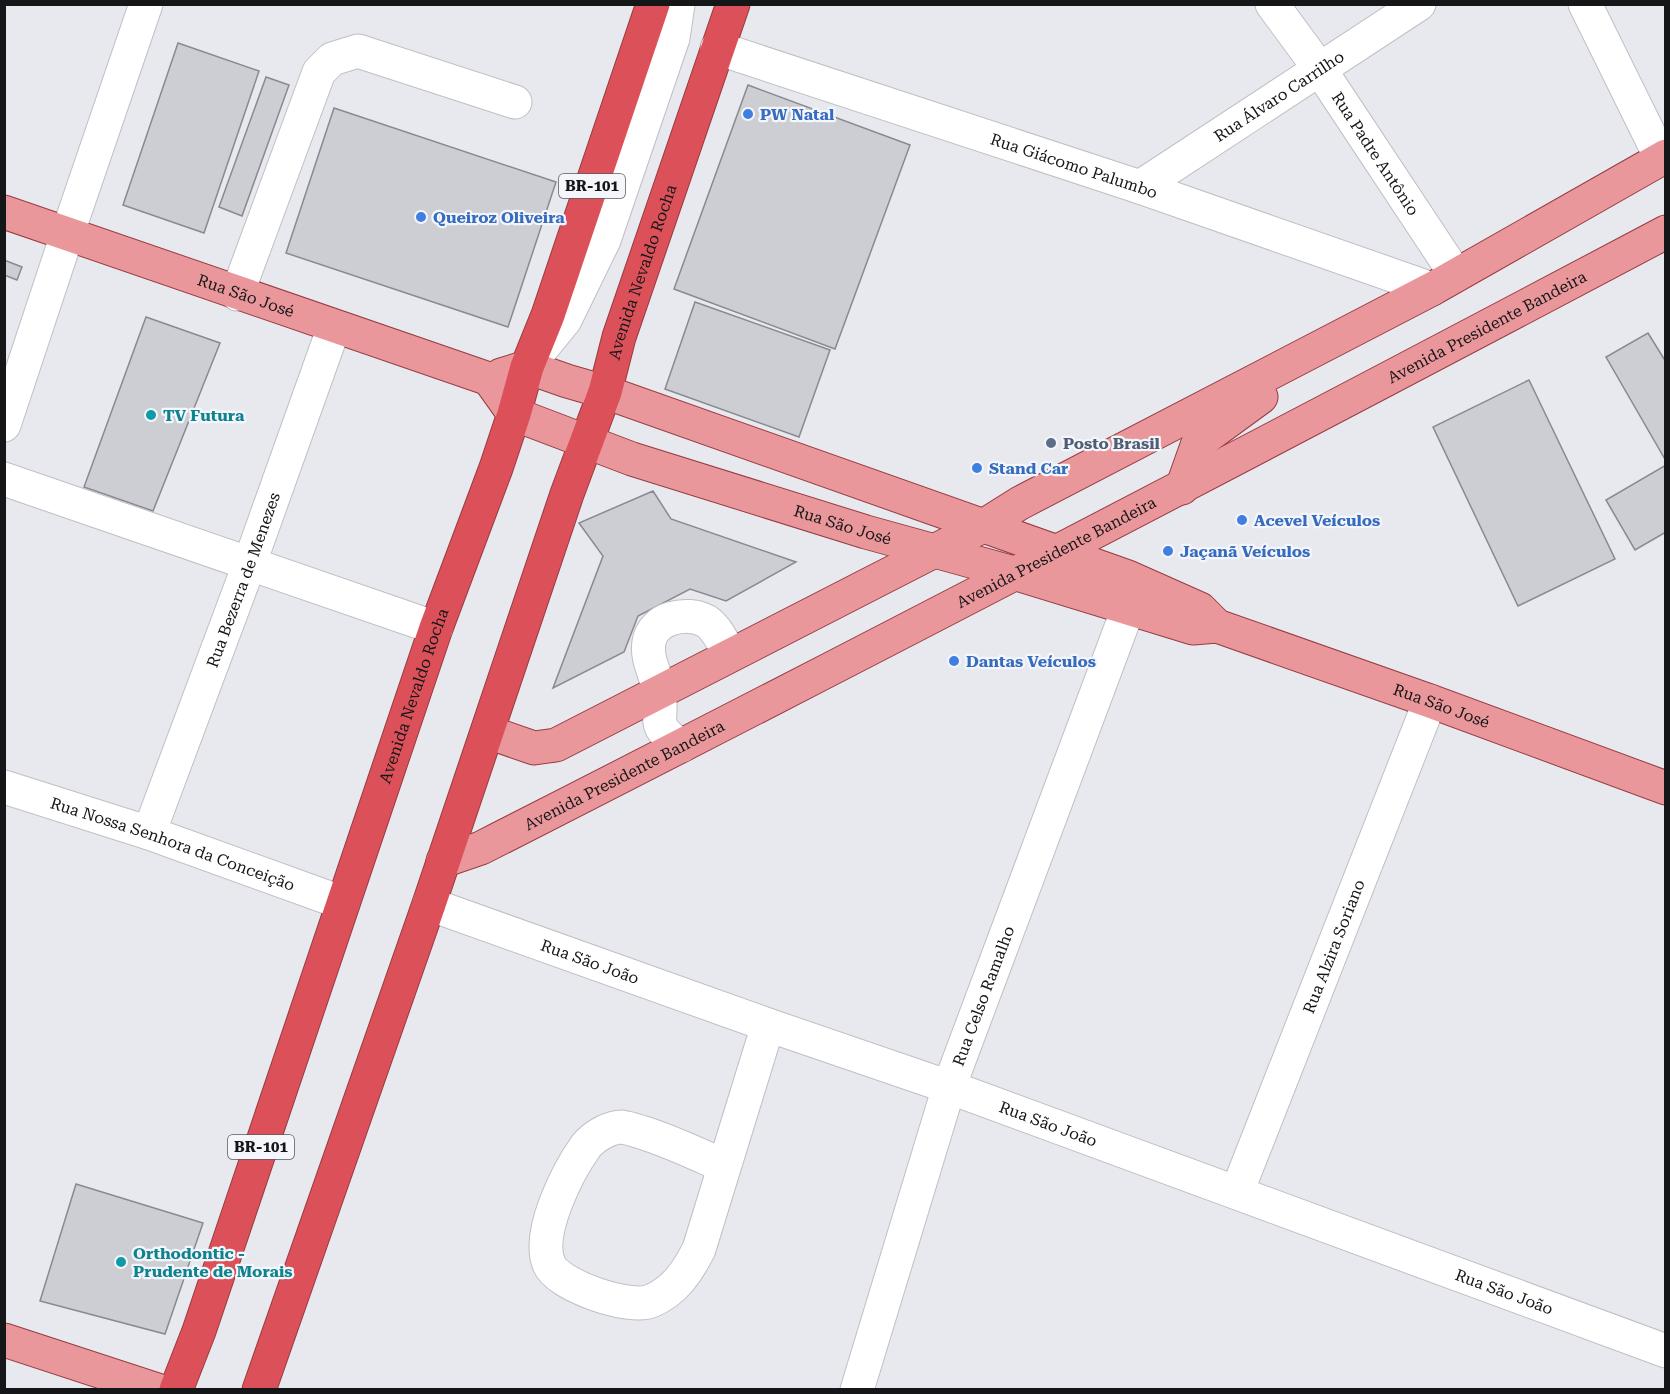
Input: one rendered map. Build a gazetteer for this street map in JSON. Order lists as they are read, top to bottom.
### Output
{
  "streets": {
    "highway": ["BR-101", "Avenida Nevaldo Rocha"],
    "main road": ["Rua São José", "Avenida Presidente Bandeira"],
    "street": [
      "Rua Álvaro Carrilho",
      "Rua Padre Antônio",
      "Rua Giácomo Palumbo",
      "Rua Bezerra de Menezes",
      "Rua Nossa Senhora da Conceição",
      "Rua Alzira Soriano",
      "Rua São João",
      "Rua Celso Ramalho"
    ]
  },
  "crossings": [
    ["Rua Álvaro Carrilho", "Rua Padre Antônio"],
    ["Rua Álvaro Carrilho", "Rua Giácomo Palumbo"],
    ["Rua Padre Antônio", "Rua Giácomo Palumbo"],
    ["Rua Giácomo Palumbo", "Avenida Nevaldo Rocha"],
    ["Avenida Nevaldo Rocha", "Rua São José"],
    ["Avenida Nevaldo Rocha", "Avenida Presidente Bandeira"],
    ["Avenida Nevaldo Rocha", "Rua Nossa Senhora da Conceição"],
    ["Avenida Nevaldo Rocha", "Rua São João"],
    ["Rua São José", "Avenida Presidente Bandeira"],
    ["Rua São José", "Rua Bezerra de Menezes"],
    ["Rua São José", "Rua Alzira Soriano"],
    ["Rua São José", "Rua Celso Ramalho"],
    ["Rua Bezerra de Menezes", "Rua Nossa Senhora da Conceição"],
    ["Rua Alzira Soriano", "Rua São João"],
    ["Rua São João", "Rua Celso Ramalho"]
  ],
  "places": [
    "PW Natal",
    "Queiroz Oliveira",
    "TV Futura",
    "Posto Brasil",
    "Stand Car",
    "Acevel Veículos",
    "Jaçanã Veículos",
    "Dantas Veículos",
    "Orthodontic - Prudente de Morais"
  ]
}
